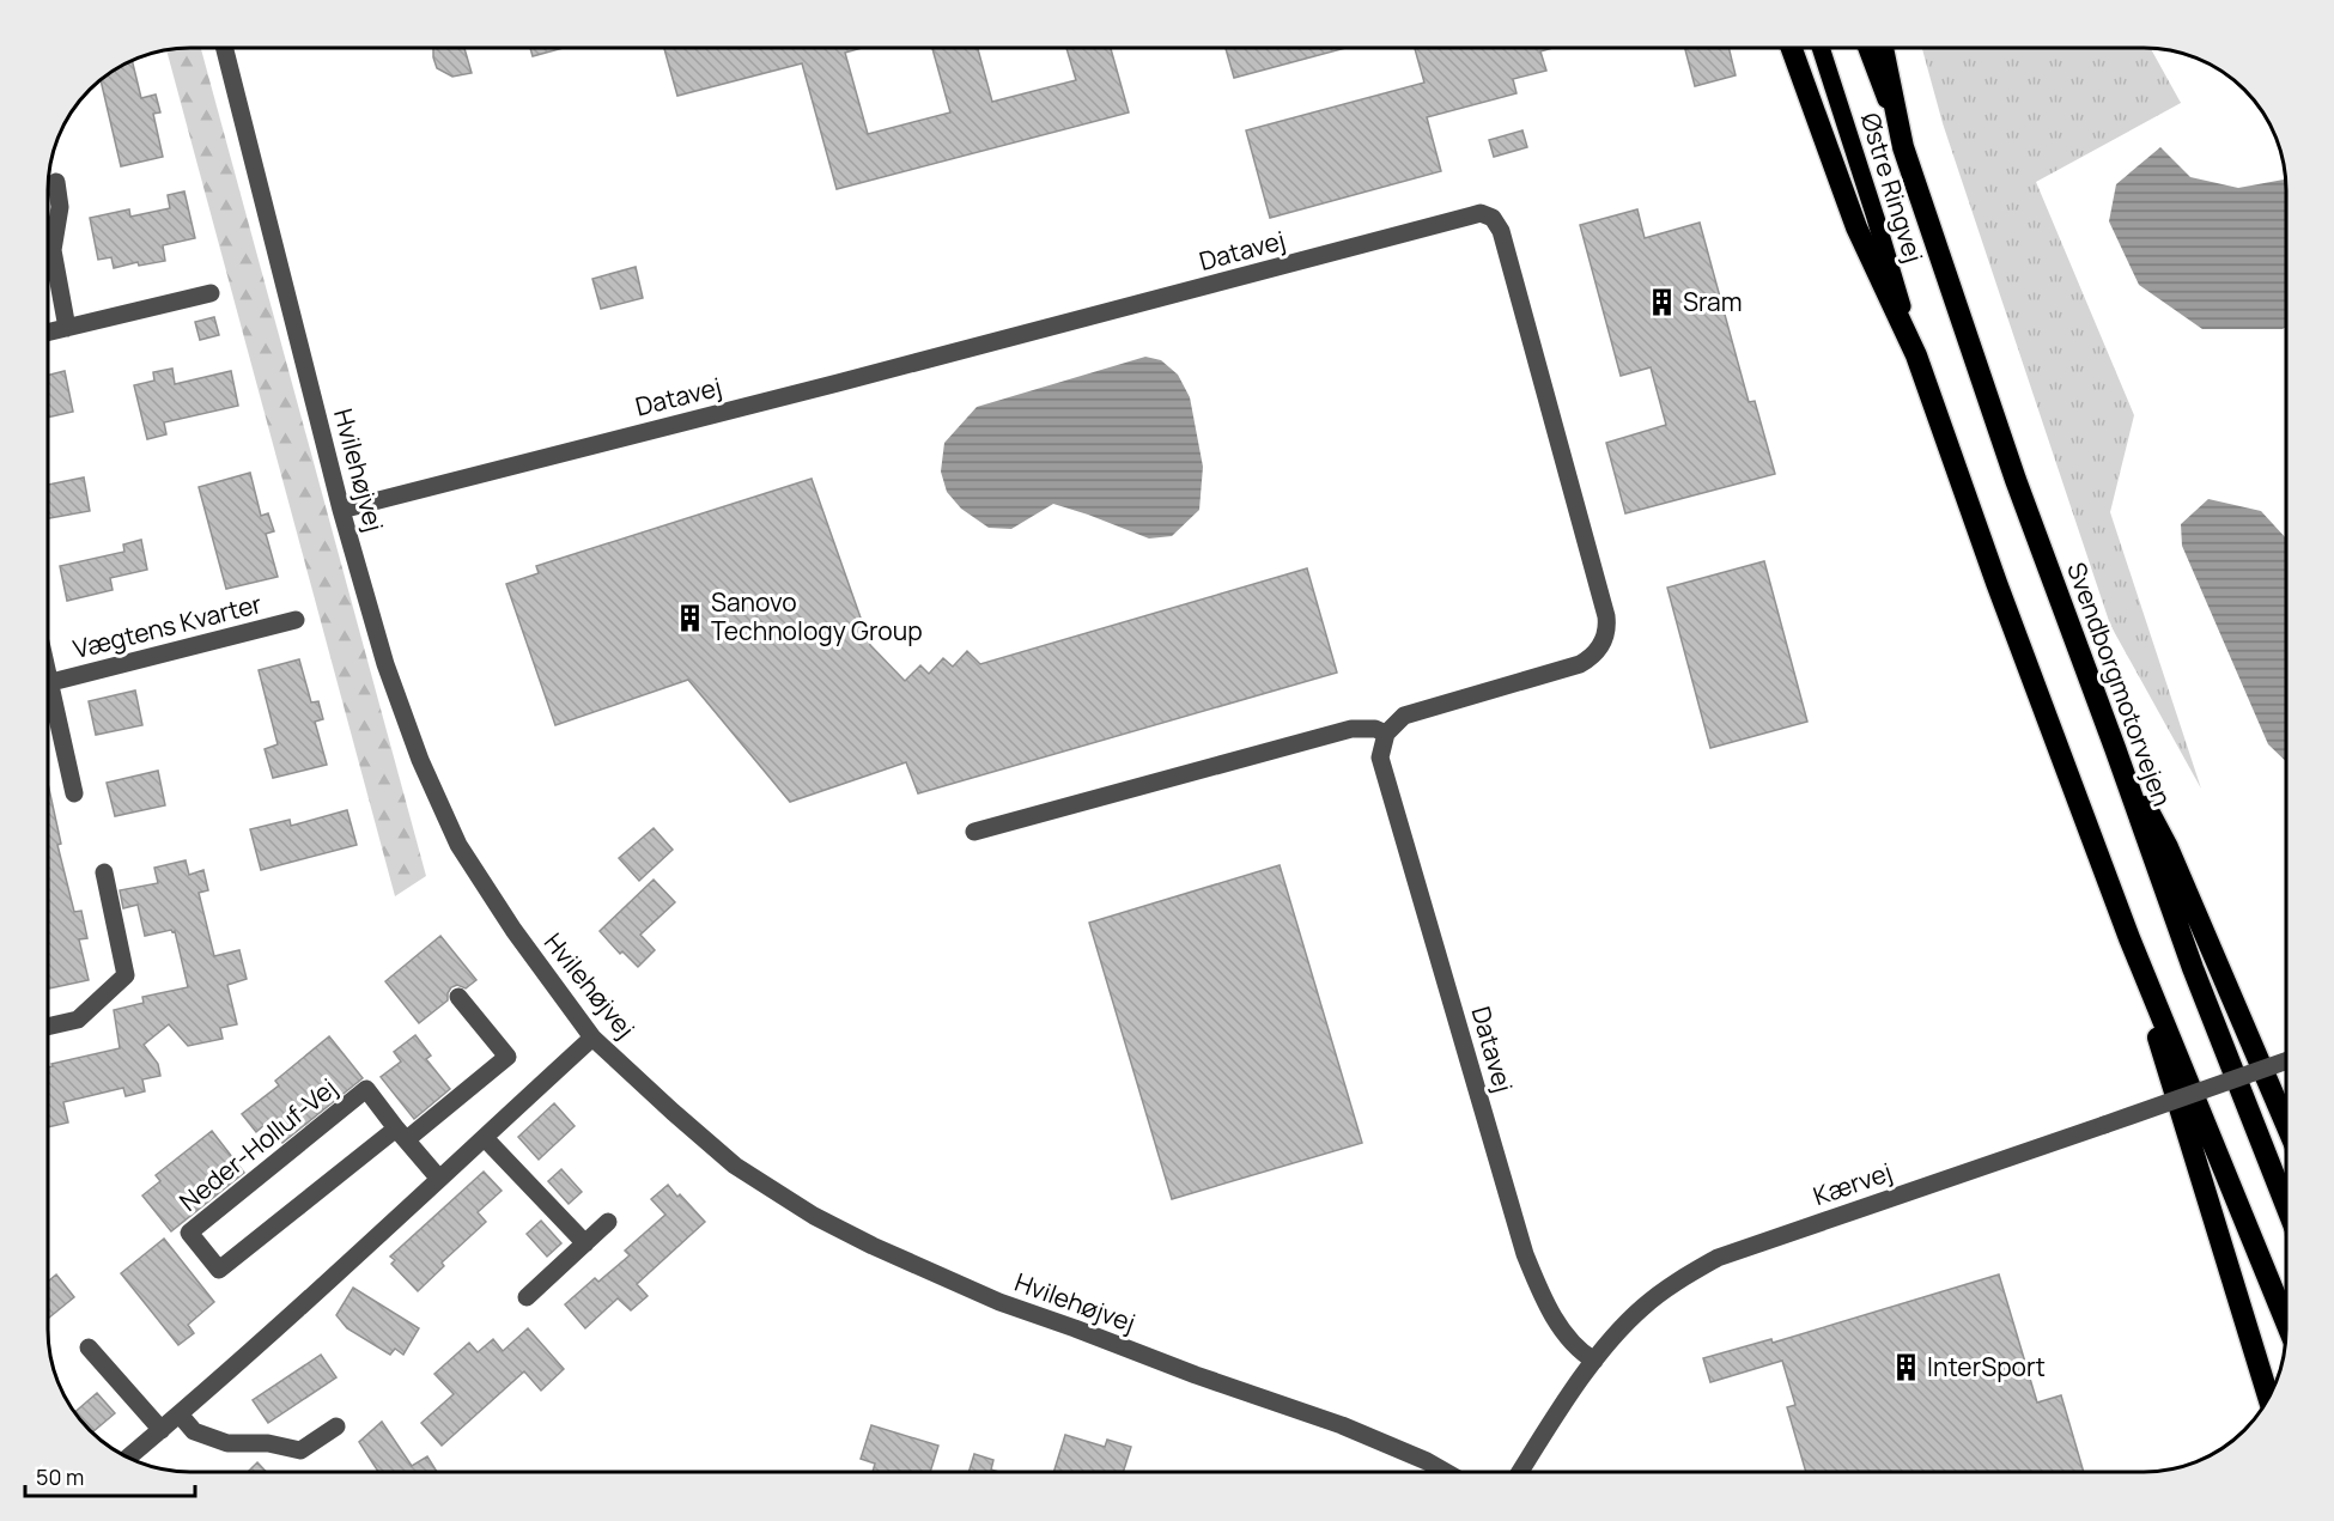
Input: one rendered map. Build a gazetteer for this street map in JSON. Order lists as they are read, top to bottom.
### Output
{
  "streets": {
    "highway": ["Svendborgmotorvejen"],
    "main road": ["Østre Ringvej"],
    "street": [
      "Datavej",
      "Hvilehøjvej",
      "Vægtens Kvarter",
      "Neder-Holluf-Vej",
      "Kærvej"
    ]
  },
  "crossings": [
    ["Østre Ringvej", "Svendborgmotorvejen"],
    ["Datavej", "Hvilehøjvej"],
    ["Datavej", "Kærvej"]
  ],
  "places": {
    "building": ["Sram", "Sanovo Technology Group", "InterSport"]
  },
  "scale_bar": "50 m"
}
